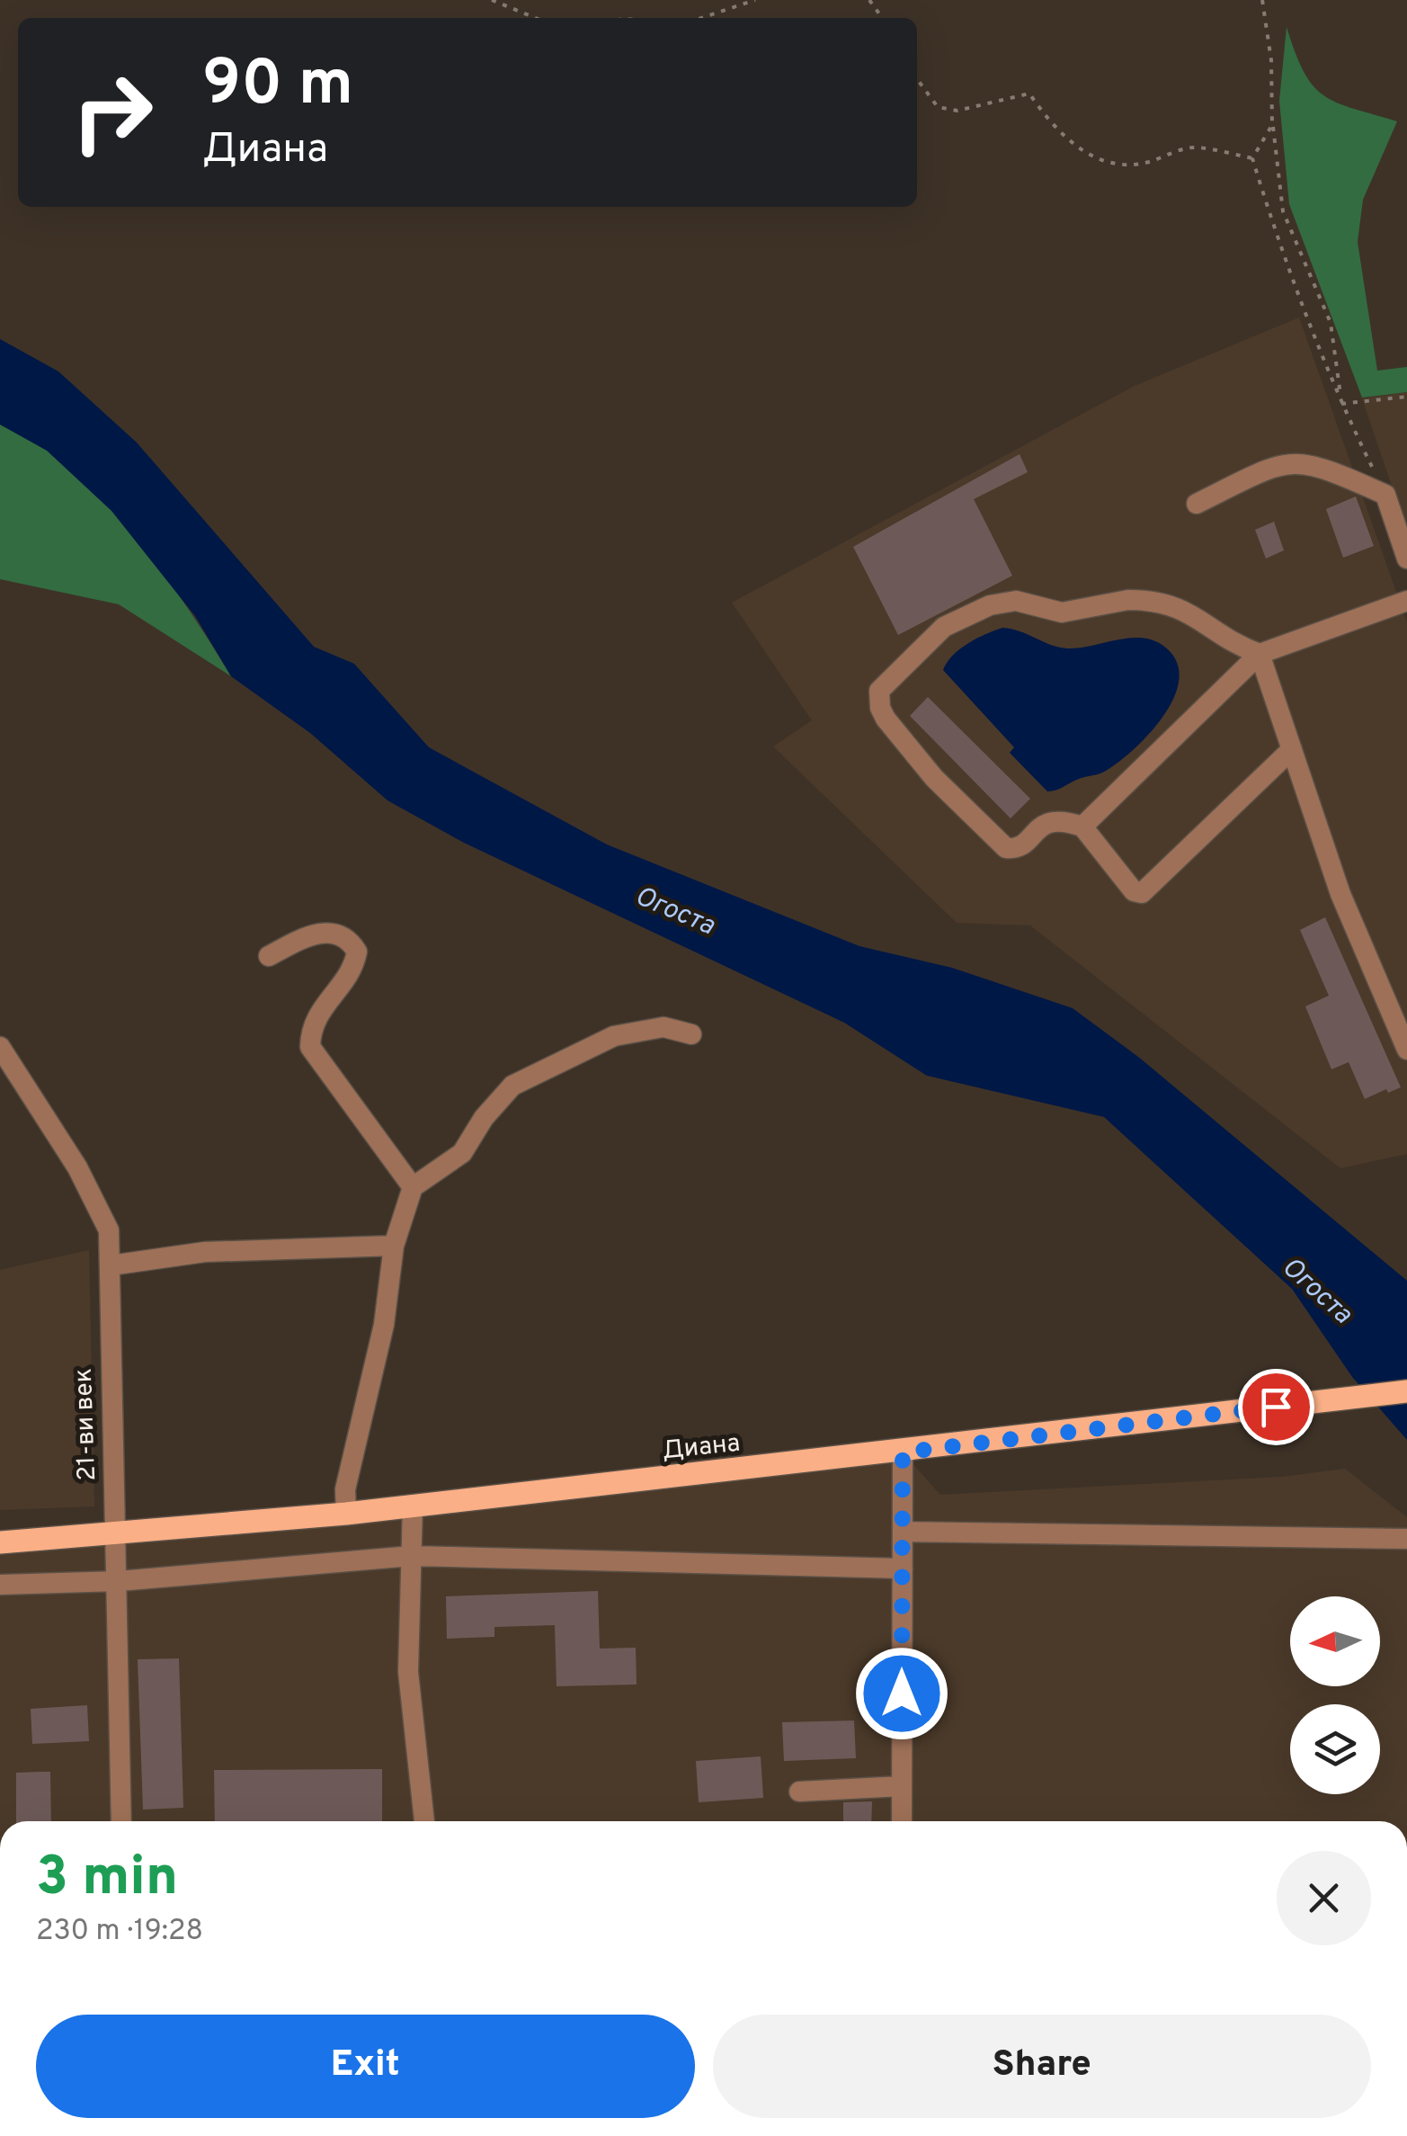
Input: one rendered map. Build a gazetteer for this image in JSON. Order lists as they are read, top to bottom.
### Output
{
  "streets": {
    "main road": ["Диана"],
    "street": ["21-ви век"]
  },
  "crossings": [
    ["21-ви век", "Диана"]
  ],
  "water": ["Огоста"],
  "north": "left",
  "page": {
    "turn": ["90 m", "Диана"],
    "heading": ["3 min", "230 m · 19:28"],
    "buttons": ["Exit", "Share"]
  }
}
